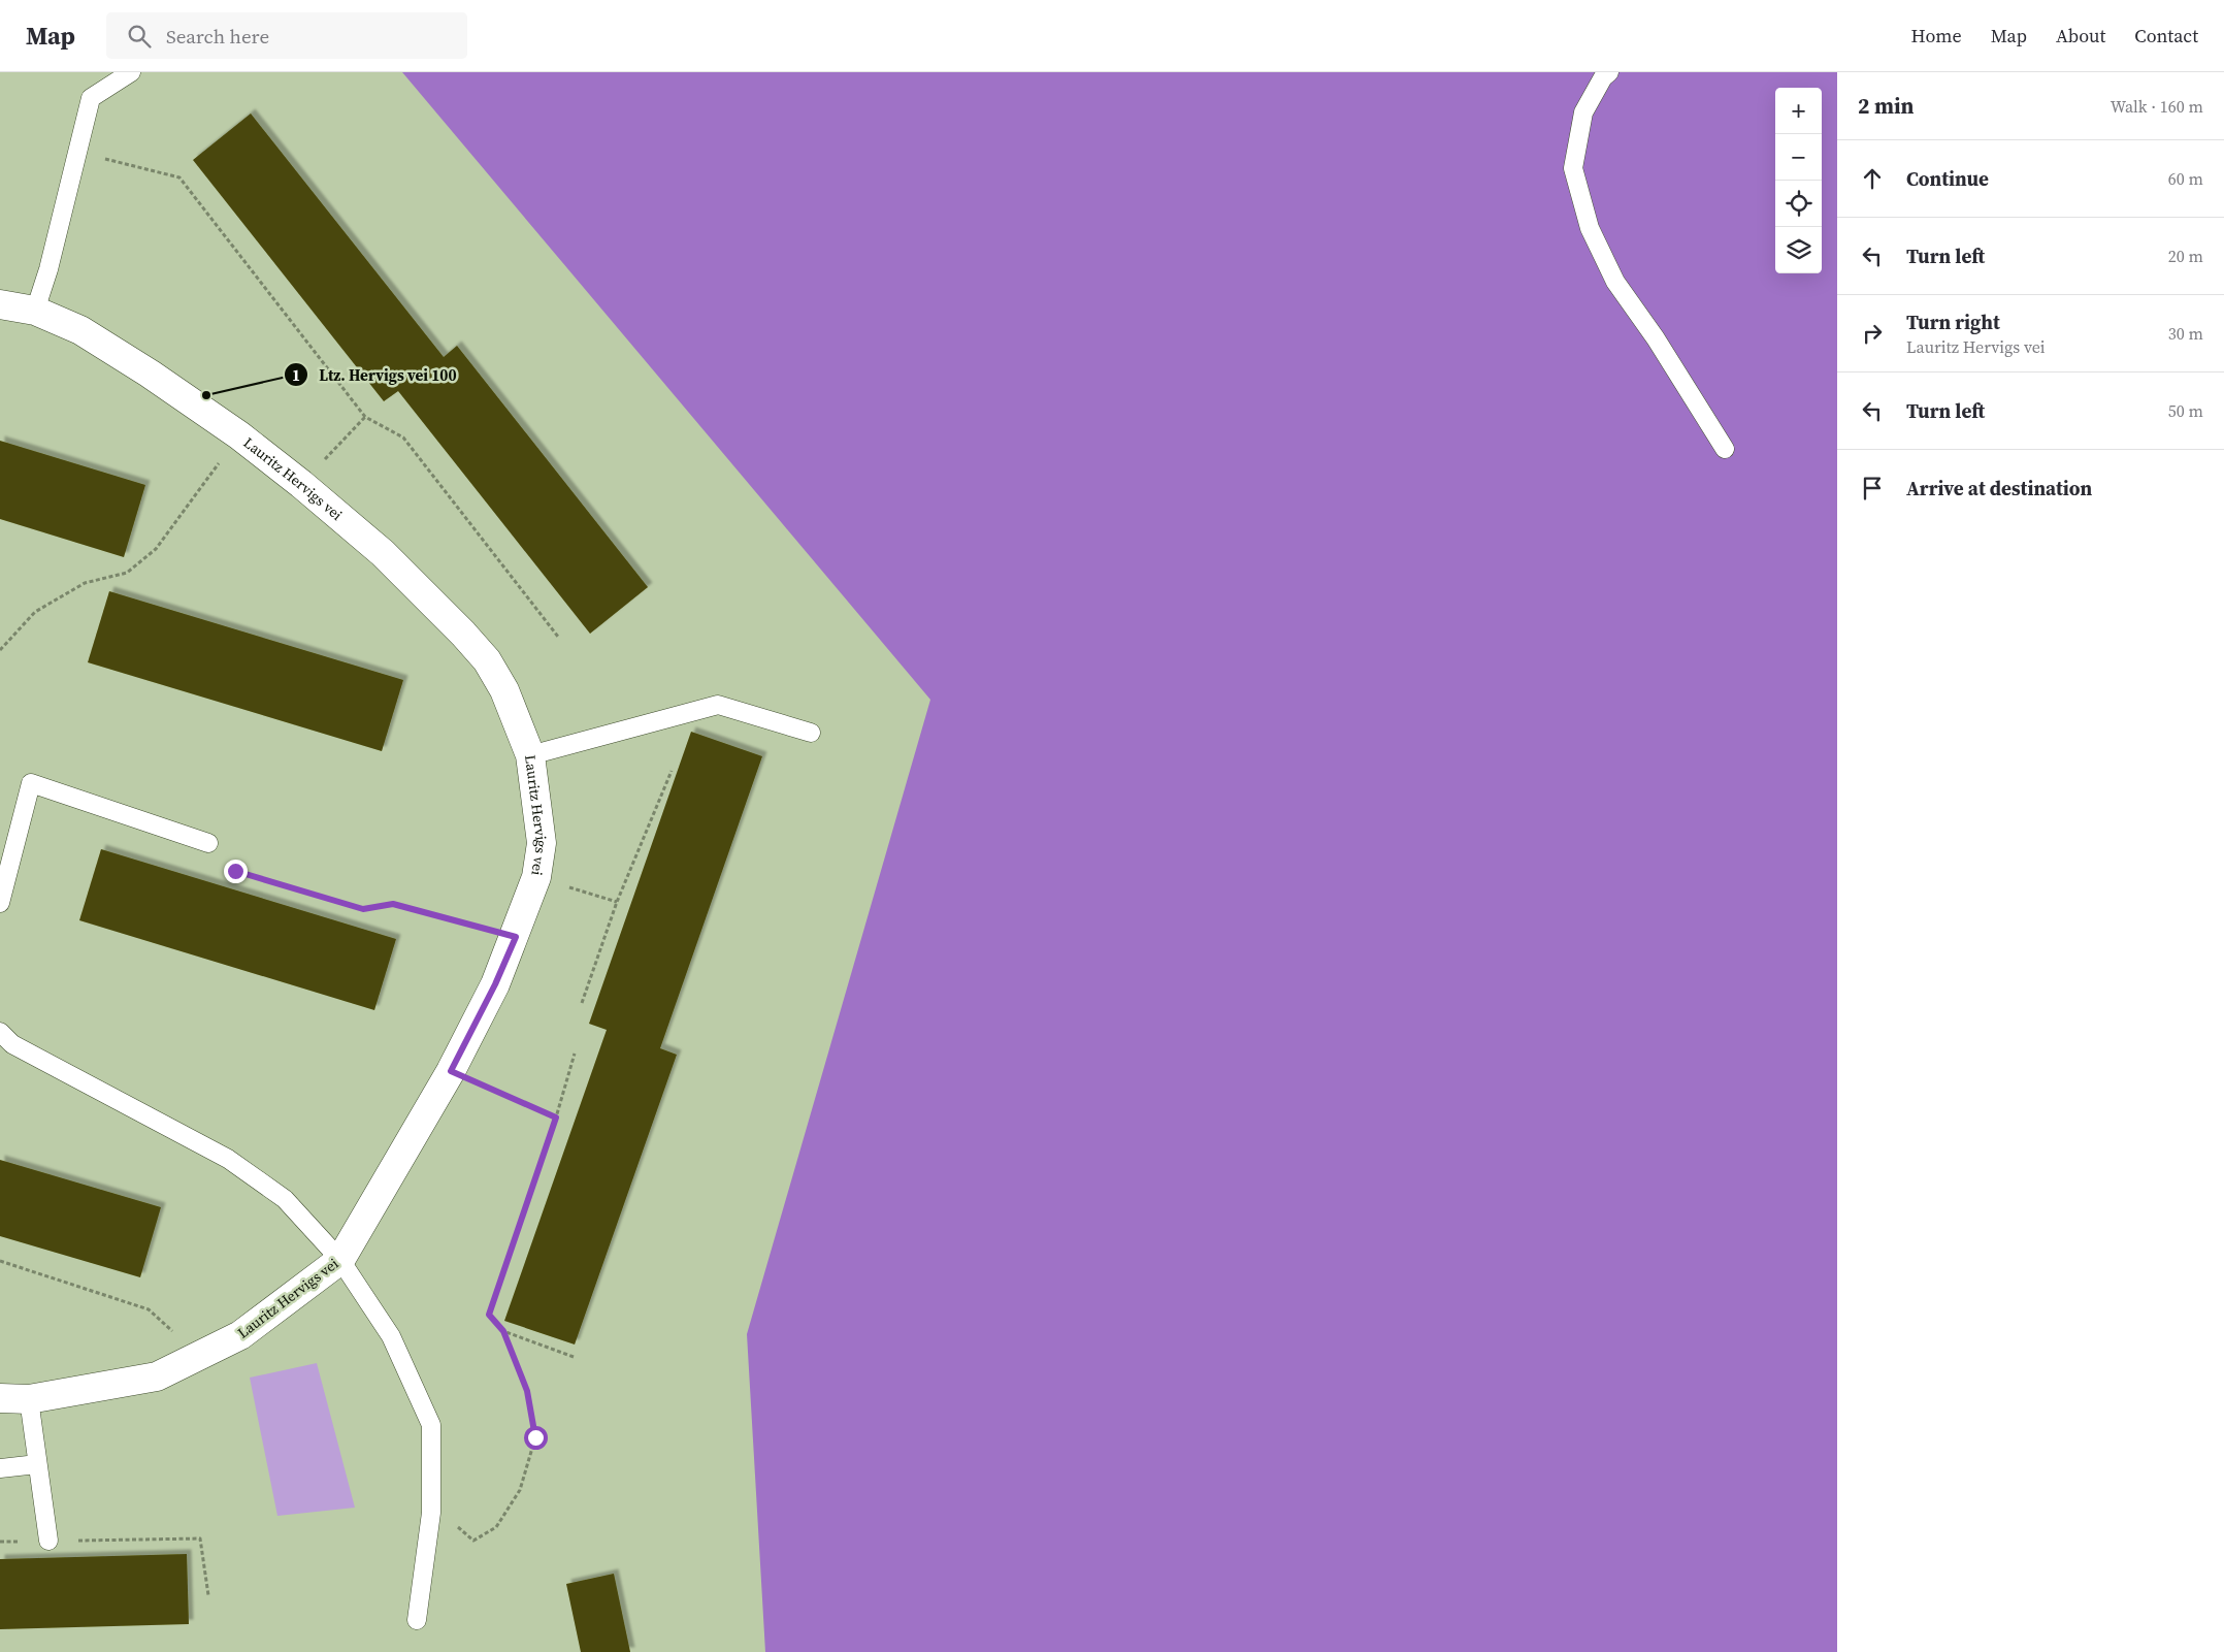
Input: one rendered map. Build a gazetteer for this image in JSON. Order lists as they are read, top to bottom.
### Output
{
  "streets": {
    "street": ["Lauritz Hervigs vei"]
  },
  "places": ["Ltz. Hervigs vei 100"],
  "page": {
    "header": "Map",
    "search": "Search here",
    "nav": [
      "Home",
      "Map",
      "About",
      "Contact"
    ],
    "heading": ["2 min", "Walk · 160 m"],
    "map_buttons": ["+", "−"],
    "list": [
      ["Continue", "60 m"],
      ["Turn left", "20 m"],
      ["Turn right", "Lauritz Hervigs vei", "30 m"],
      ["Turn left", "50 m"],
      "Arrive at destination"
    ]
  }
}
